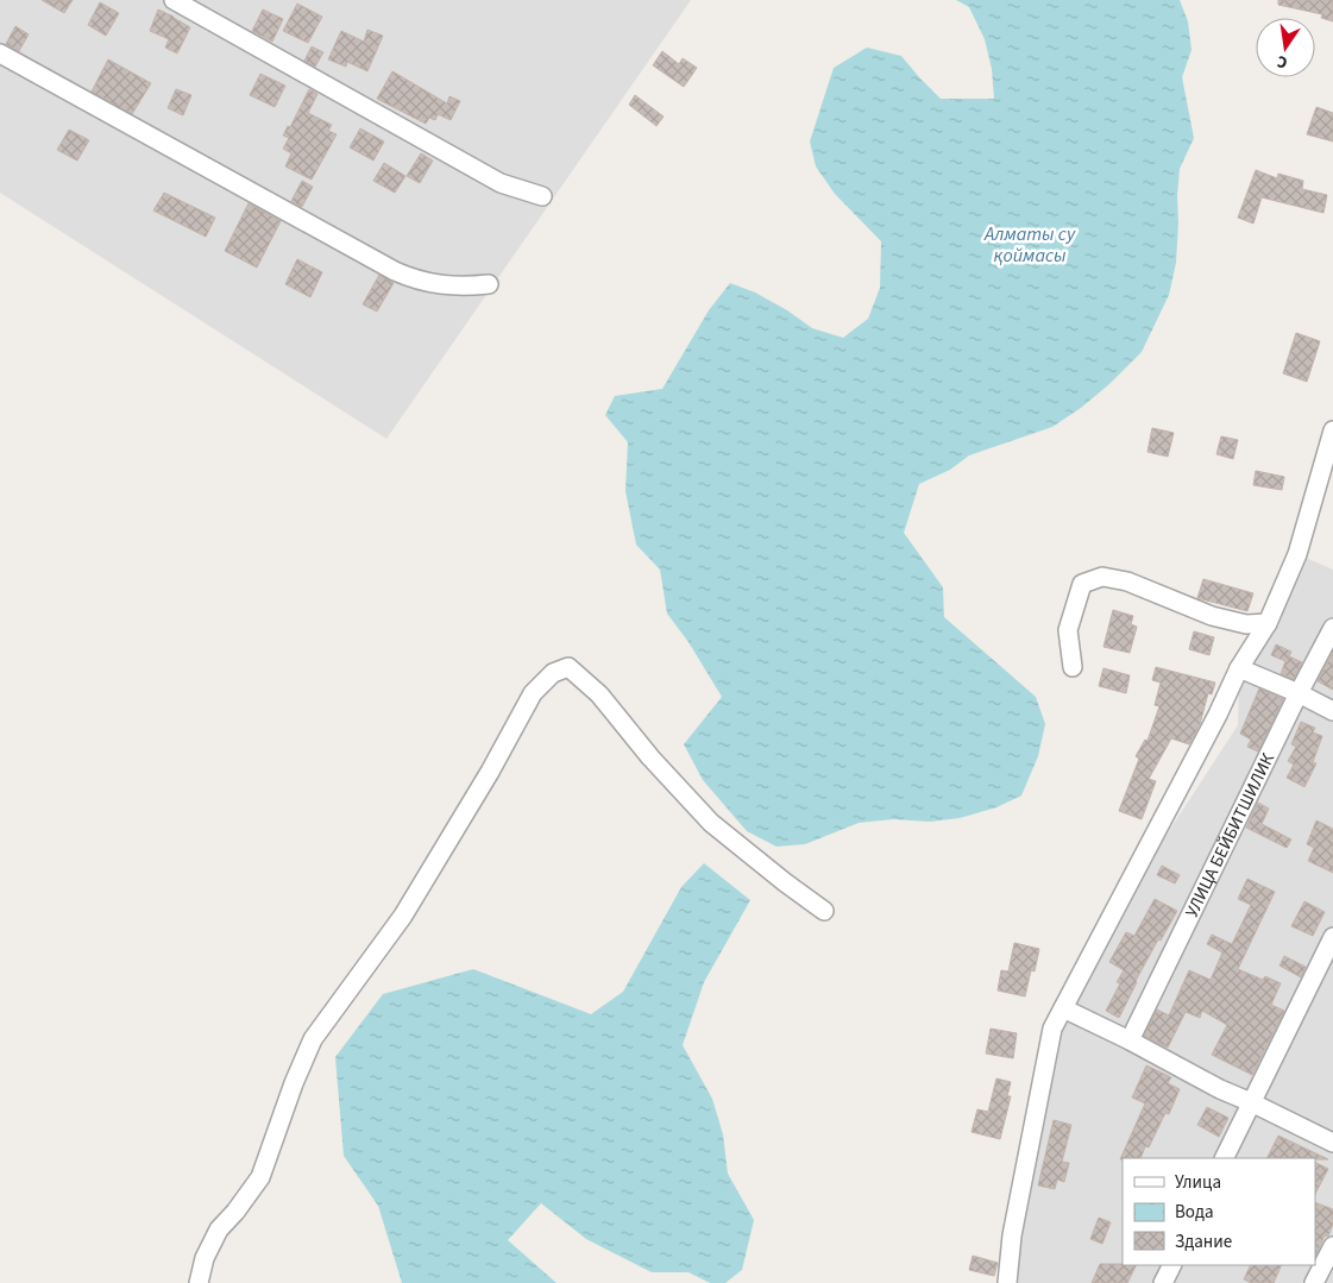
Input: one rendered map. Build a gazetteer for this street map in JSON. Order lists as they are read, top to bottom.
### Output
{
  "streets": {
    "street": ["УЛИЦА БЕЙБИТШИЛИК"]
  },
  "water": ["Алматы су қоймасы"],
  "legend": ["Улица", "Вода", "Здание"],
  "north": "bottom"
}
